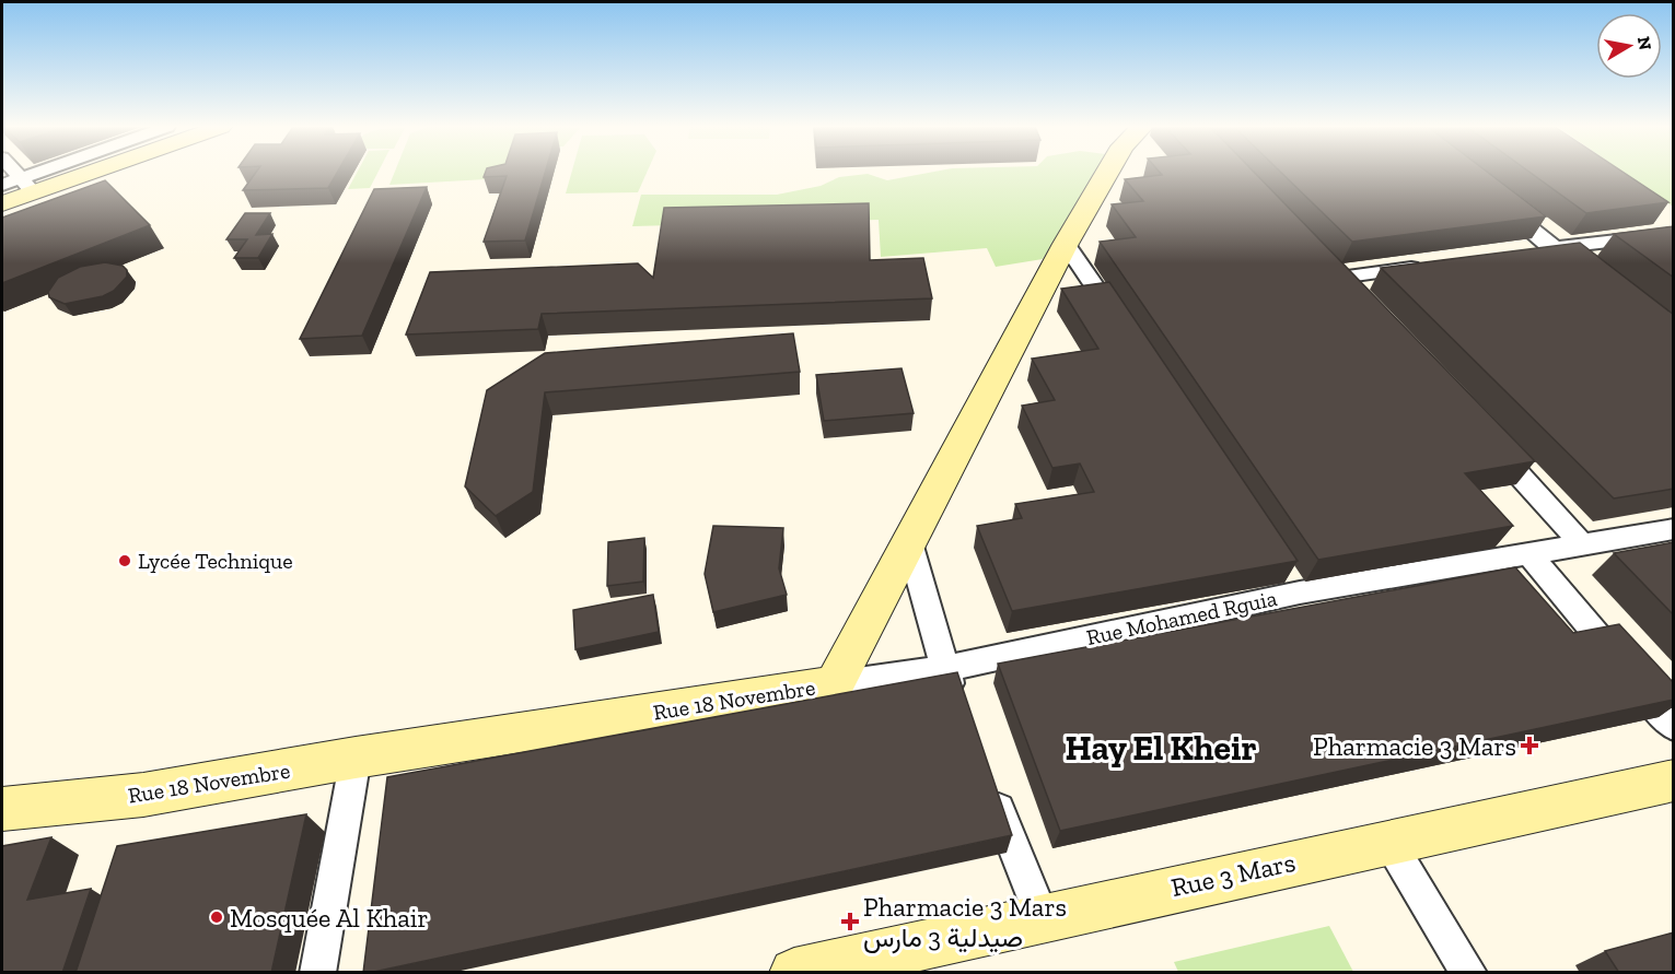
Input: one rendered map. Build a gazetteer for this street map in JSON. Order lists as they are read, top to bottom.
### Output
{
  "streets": {
    "street": ["Rue Mohamed Rguia", "Rue 18 Novembre", "Rue 3 Mars"]
  },
  "crossings": [
    ["Rue Mohamed Rguia", "Rue 18 Novembre"]
  ],
  "districts": ["Hay El Kheir"],
  "places": {
    "other": ["Lycée Technique", "Mosquée Al Khair"],
    "health": ["Pharmacie 3 Mars", "Pharmacie 3 Mars صيدلية 3 مارس"]
  },
  "north": "right"
}
